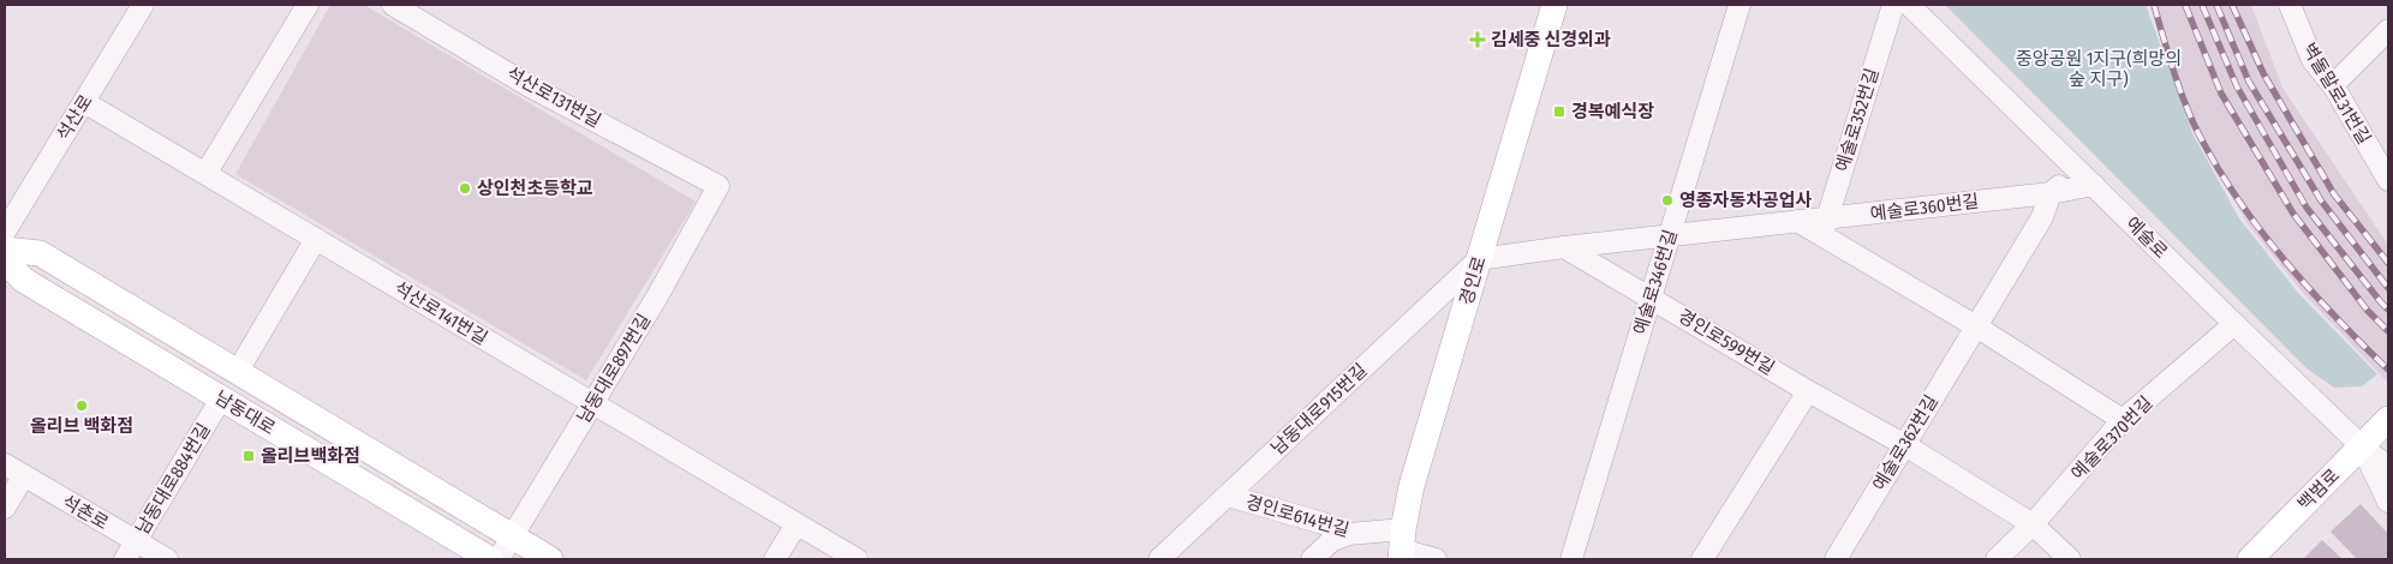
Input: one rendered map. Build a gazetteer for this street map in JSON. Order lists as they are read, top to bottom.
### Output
{
  "streets": {
    "main road": ["경인로", "남동대로", "백범로"],
    "street": [
      "벽돌말로31번길",
      "석산로131번길",
      "석산로",
      "예술로352번길",
      "예술로360번길",
      "예술로",
      "예술로346번길",
      "석산로141번길",
      "경인로599번길",
      "남동대로897번길",
      "남동대로915번길",
      "예술로370번길",
      "예술로362번길",
      "남동대로884번길",
      "석촌로",
      "경인로614번길"
    ]
  },
  "crossings": [
    ["석산로131번길", "남동대로897번길"],
    ["석산로", "석산로141번길"],
    ["예술로352번길", "예술로360번길"],
    ["예술로360번길", "예술로"],
    ["예술로360번길", "예술로346번길"],
    ["예술로360번길", "경인로599번길"],
    ["예술로360번길", "예술로362번길"],
    ["예술로", "예술로370번길"],
    ["예술로", "예술로362번길"],
    ["예술로", "백범로"],
    ["경인로", "남동대로915번길"],
    ["경인로", "경인로614번길"],
    ["예술로346번길", "경인로599번길"],
    ["석산로141번길", "남동대로897번길"],
    ["석산로141번길", "남동대로"],
    ["경인로599번길", "예술로370번길"],
    ["경인로599번길", "예술로362번길"],
    ["남동대로897번길", "남동대로"],
    ["남동대로915번길", "경인로614번길"],
    ["남동대로", "남동대로884번길"],
    ["남동대로884번길", "석촌로"]
  ],
  "parks": ["중앙공원 1지구(희망의 숲 지구)"],
  "places": {
    "health": ["김세중 신경외과"],
    "transit": ["경복예식장", "올리브백화점"],
    "other": ["상인천초등학교", "영종자동차공업사", "올리브 백화점"]
  }
}
